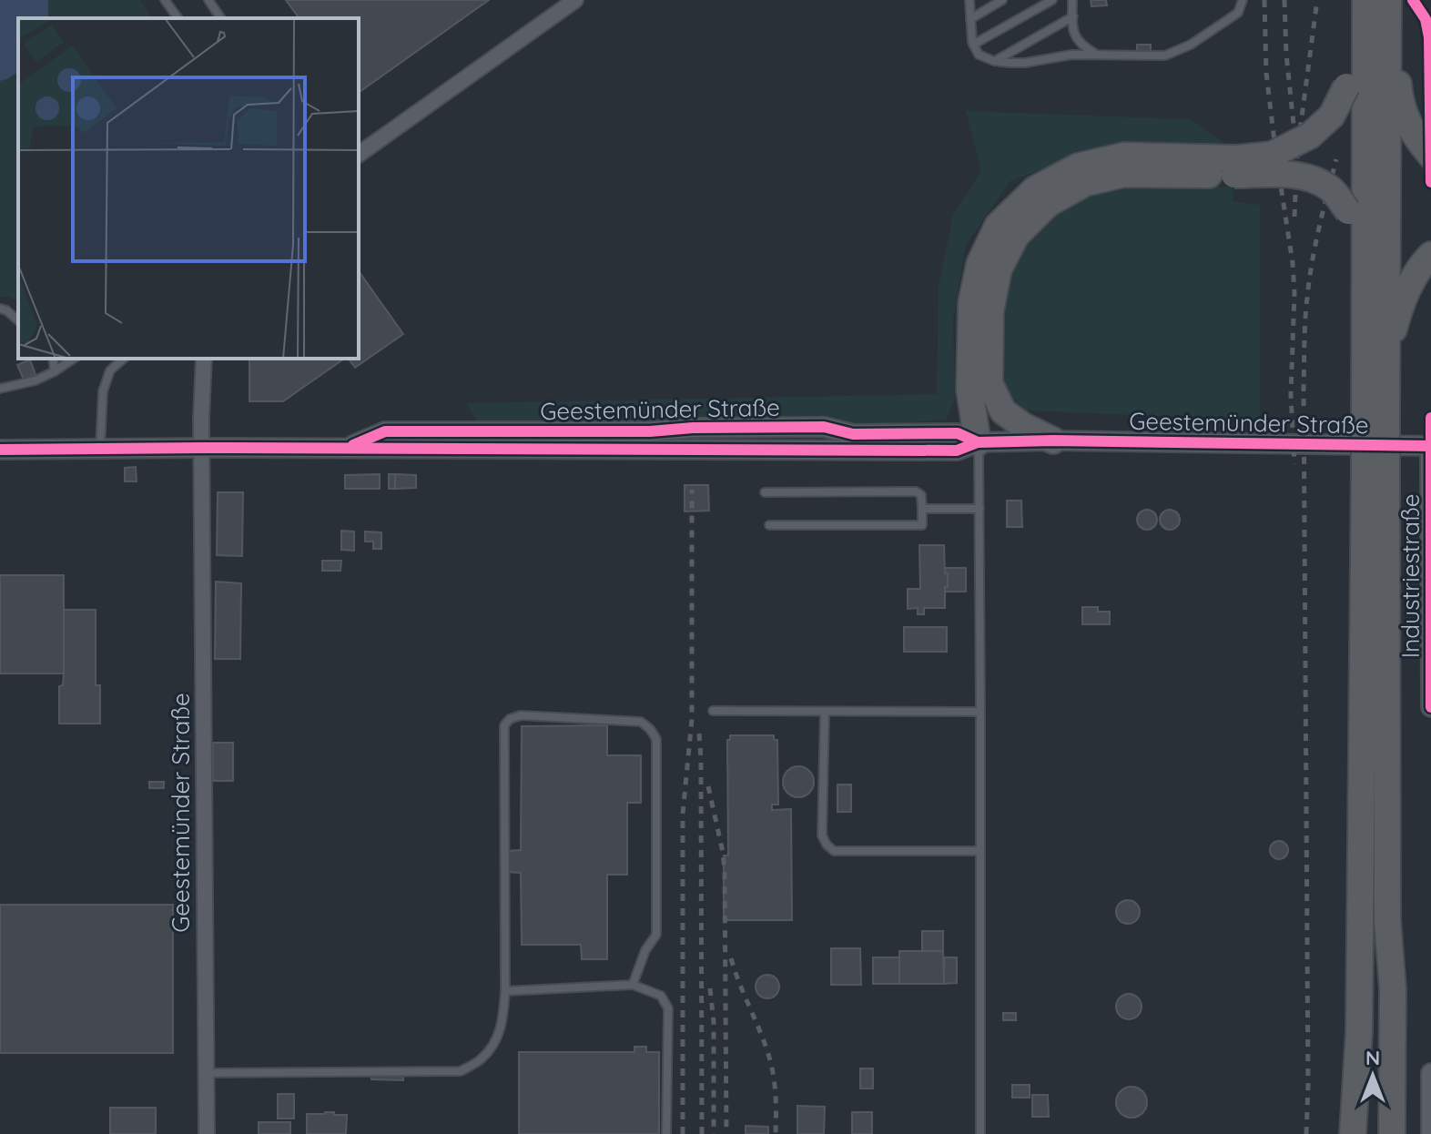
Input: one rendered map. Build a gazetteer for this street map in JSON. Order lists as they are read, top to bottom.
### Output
{
  "streets": {
    "highway": ["Industriestraße"],
    "street": ["Geestemünder Straße"]
  },
  "crossings": [
    ["Geestemünder Straße", "Industriestraße"]
  ],
  "north": "top"
}
